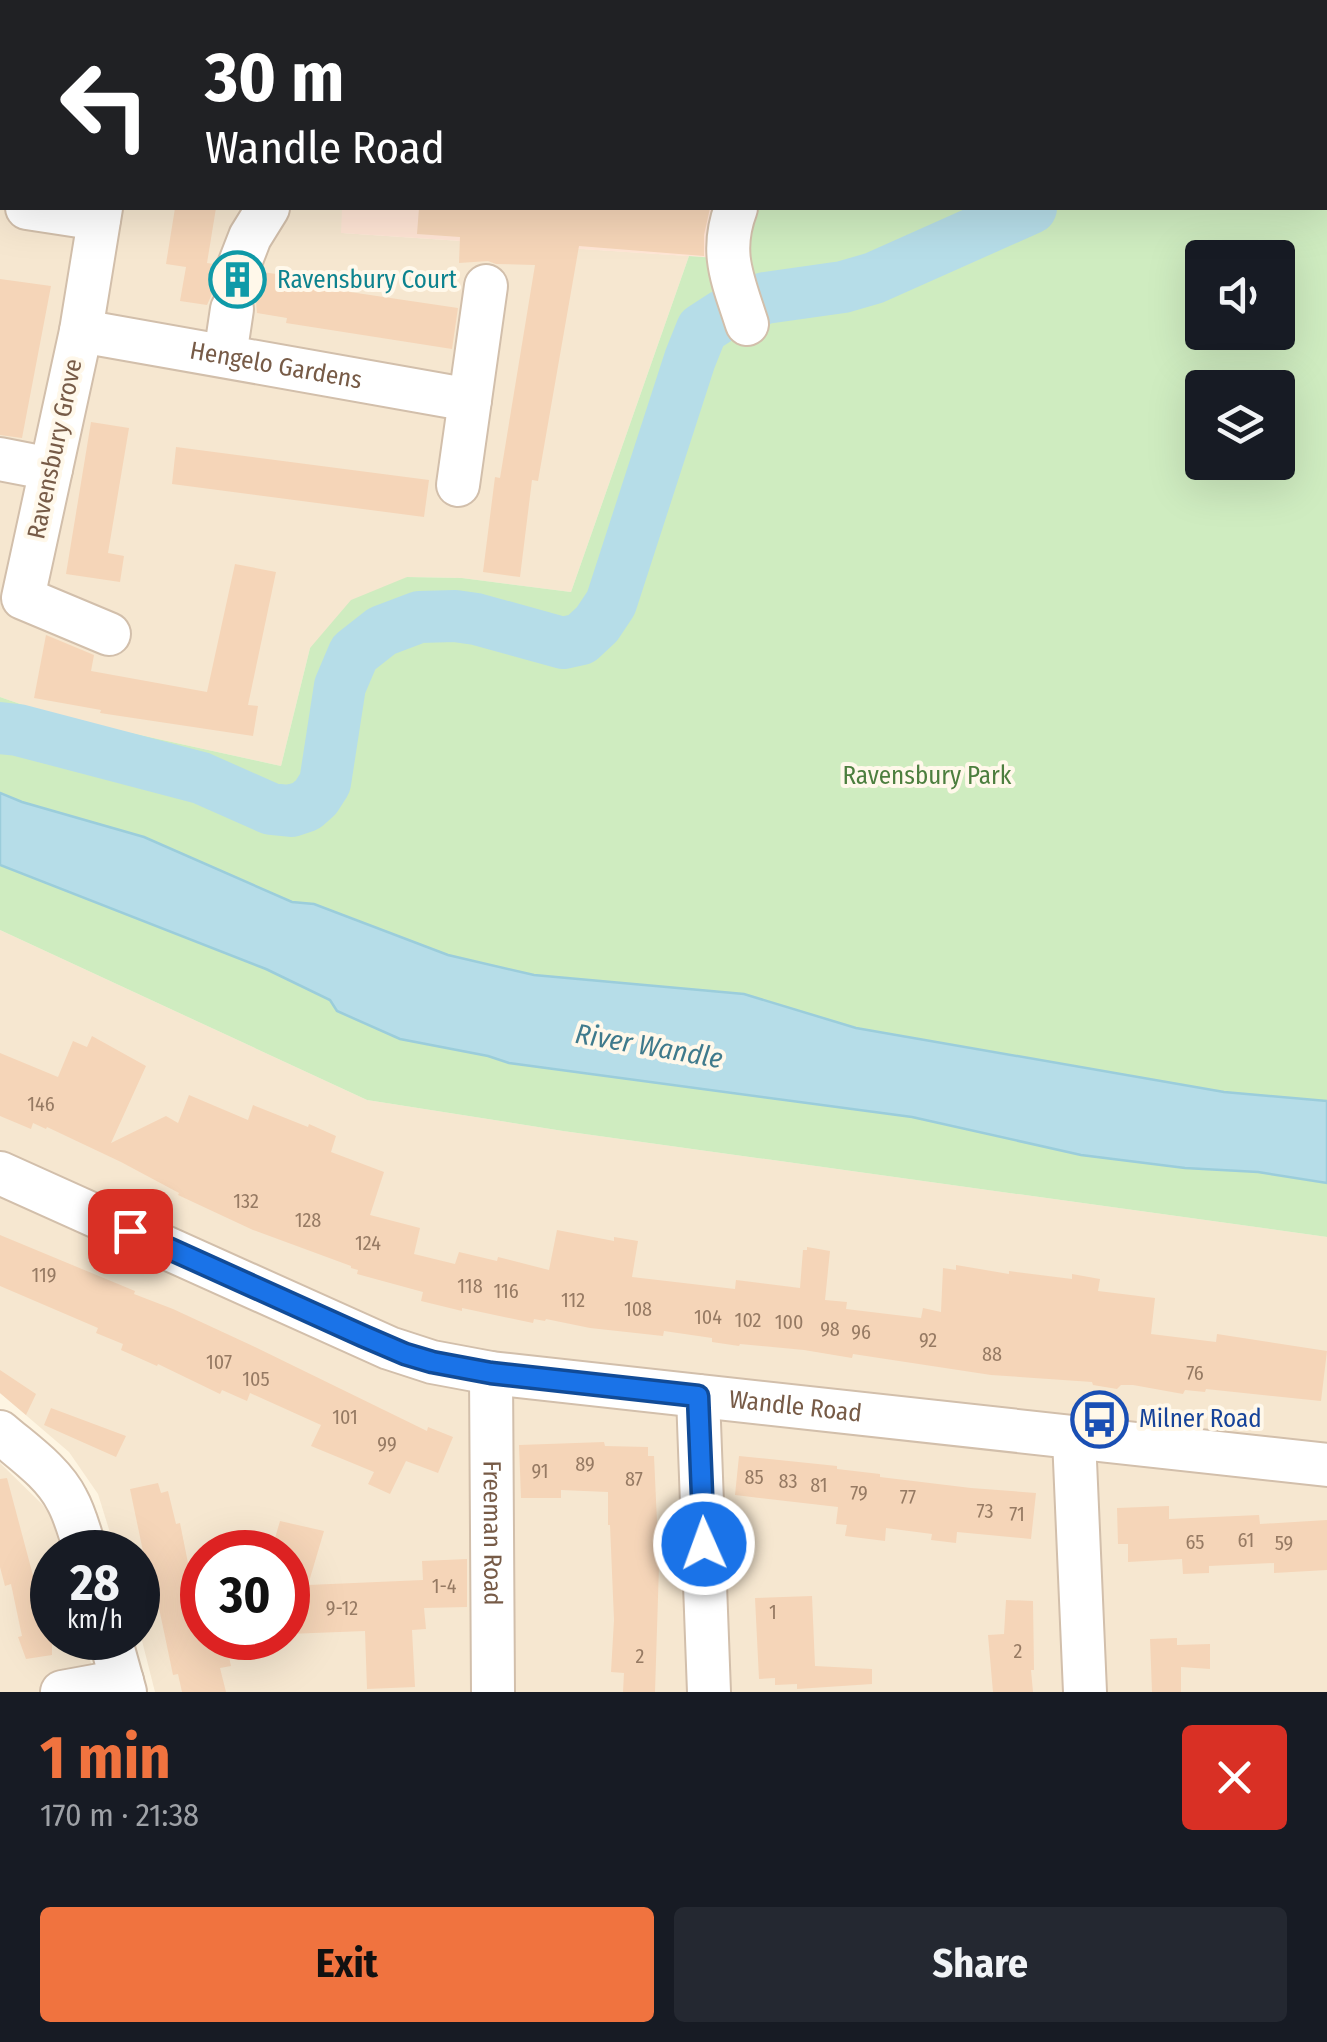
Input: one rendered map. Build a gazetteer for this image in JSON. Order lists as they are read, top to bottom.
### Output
{
  "streets": {
    "street": [
      "Hengelo Gardens",
      "Ravensbury Grove",
      "Wandle Road",
      "Freeman Road"
    ]
  },
  "crossings": [
    ["Hengelo Gardens", "Ravensbury Grove"],
    ["Wandle Road", "Freeman Road"]
  ],
  "water": ["River Wandle"],
  "parks": ["Ravensbury Park"],
  "places": {
    "building": ["Ravensbury Court"],
    "bus stop": ["Milner Road"]
  },
  "house_numbers": [
    "146",
    "132",
    "128",
    "124",
    "119",
    "118",
    "116",
    "112",
    "108",
    "104",
    "102",
    "100",
    "98",
    "96",
    "92",
    "88",
    "107",
    "76",
    "105",
    "101",
    "99",
    "89",
    "91",
    "85",
    "87",
    "83",
    "81",
    "79",
    "77",
    "73",
    "71",
    "61",
    "65",
    "59",
    "1-4",
    "9-12",
    "1",
    "2",
    "2"
  ],
  "page": {
    "turn": ["30 m", "Wandle Road"],
    "speed": "28 km/h",
    "limit": "30",
    "heading": ["1 min", "170 m · 21:38"],
    "buttons": ["Exit", "Share"]
  }
}
